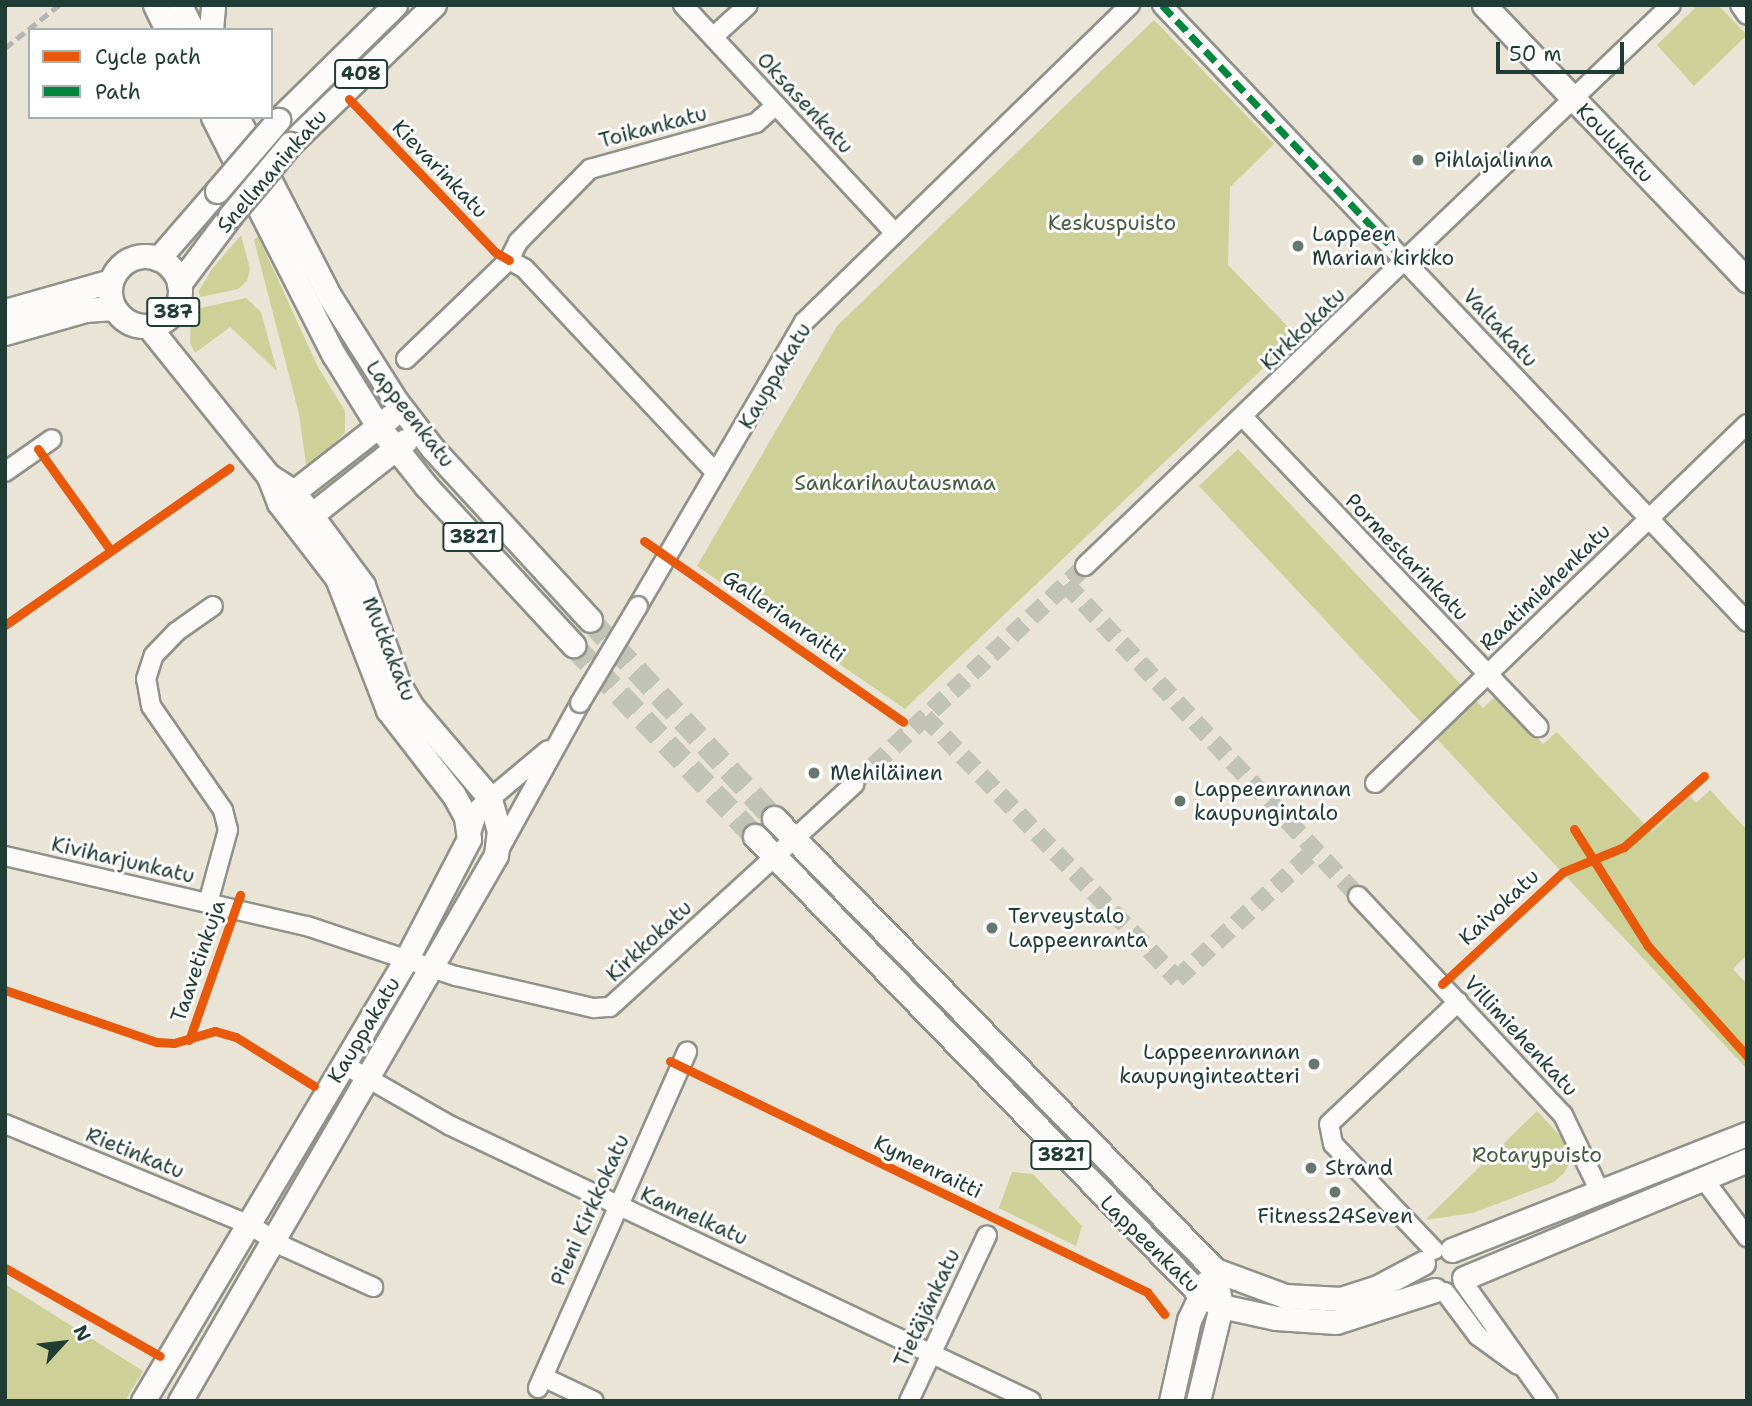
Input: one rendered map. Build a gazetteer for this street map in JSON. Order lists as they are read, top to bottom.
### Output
{
  "streets": {
    "main road": [
      "408",
      "Koulukatu",
      "Snellmaninkatu",
      "387",
      "Kauppakatu",
      "Lappeenkatu",
      "3821",
      "Mutkakatu"
    ],
    "street": [
      "Oksasenkatu",
      "Toikankatu",
      "Valtakatu",
      "Kirkkokatu",
      "Pormestarinkatu",
      "Raatimiehenkatu",
      "Kiviharjunkatu",
      "Villimiehenkatu",
      "Rietinkatu",
      "Pieni Kirkkokatu",
      "Kannelkatu",
      "Tietäjänkatu"
    ],
    "cycle path": [
      "Kievarinkatu",
      "Gallerianraitti",
      "Kaivokatu",
      "Taavetinkuja",
      "Kymenraitti"
    ]
  },
  "crossings": [
    ["Oksasenkatu", "Toikankatu"],
    ["Oksasenkatu", "Kauppakatu"],
    ["Koulukatu", "Kirkkokatu"],
    ["Snellmaninkatu", "387"],
    ["Snellmaninkatu", "Mutkakatu"],
    ["387", "Mutkakatu"],
    ["Valtakatu", "Kirkkokatu"],
    ["Valtakatu", "Raatimiehenkatu"],
    ["Kirkkokatu", "Kauppakatu"],
    ["Kirkkokatu", "Lappeenkatu"],
    ["Kirkkokatu", "Pormestarinkatu"],
    ["Kirkkokatu", "Kiviharjunkatu"],
    ["Kauppakatu", "Mutkakatu"],
    ["Kauppakatu", "Kiviharjunkatu"],
    ["Kauppakatu", "Rietinkatu"],
    ["Kauppakatu", "Kannelkatu"],
    ["Lappeenkatu", "Villimiehenkatu"],
    ["Pormestarinkatu", "Raatimiehenkatu"],
    ["Pieni Kirkkokatu", "Kannelkatu"],
    ["Kannelkatu", "Tietäjänkatu"]
  ],
  "parks": ["Keskuspuisto", "Sankarihautausmaa", "Rotarypuisto"],
  "places": [
    "Pihlajalinna",
    "Lappeen Marian kirkko",
    "Mehiläinen",
    "Lappeenrannan kaupungintalo",
    "Terveystalo Lappeenranta",
    "Lappeenrannan kaupunginteatteri",
    "Strand",
    "Fitness24Seven"
  ],
  "legend": ["Cycle path", "Path"],
  "scale_bar": "50 m",
  "north": "top right"
}
